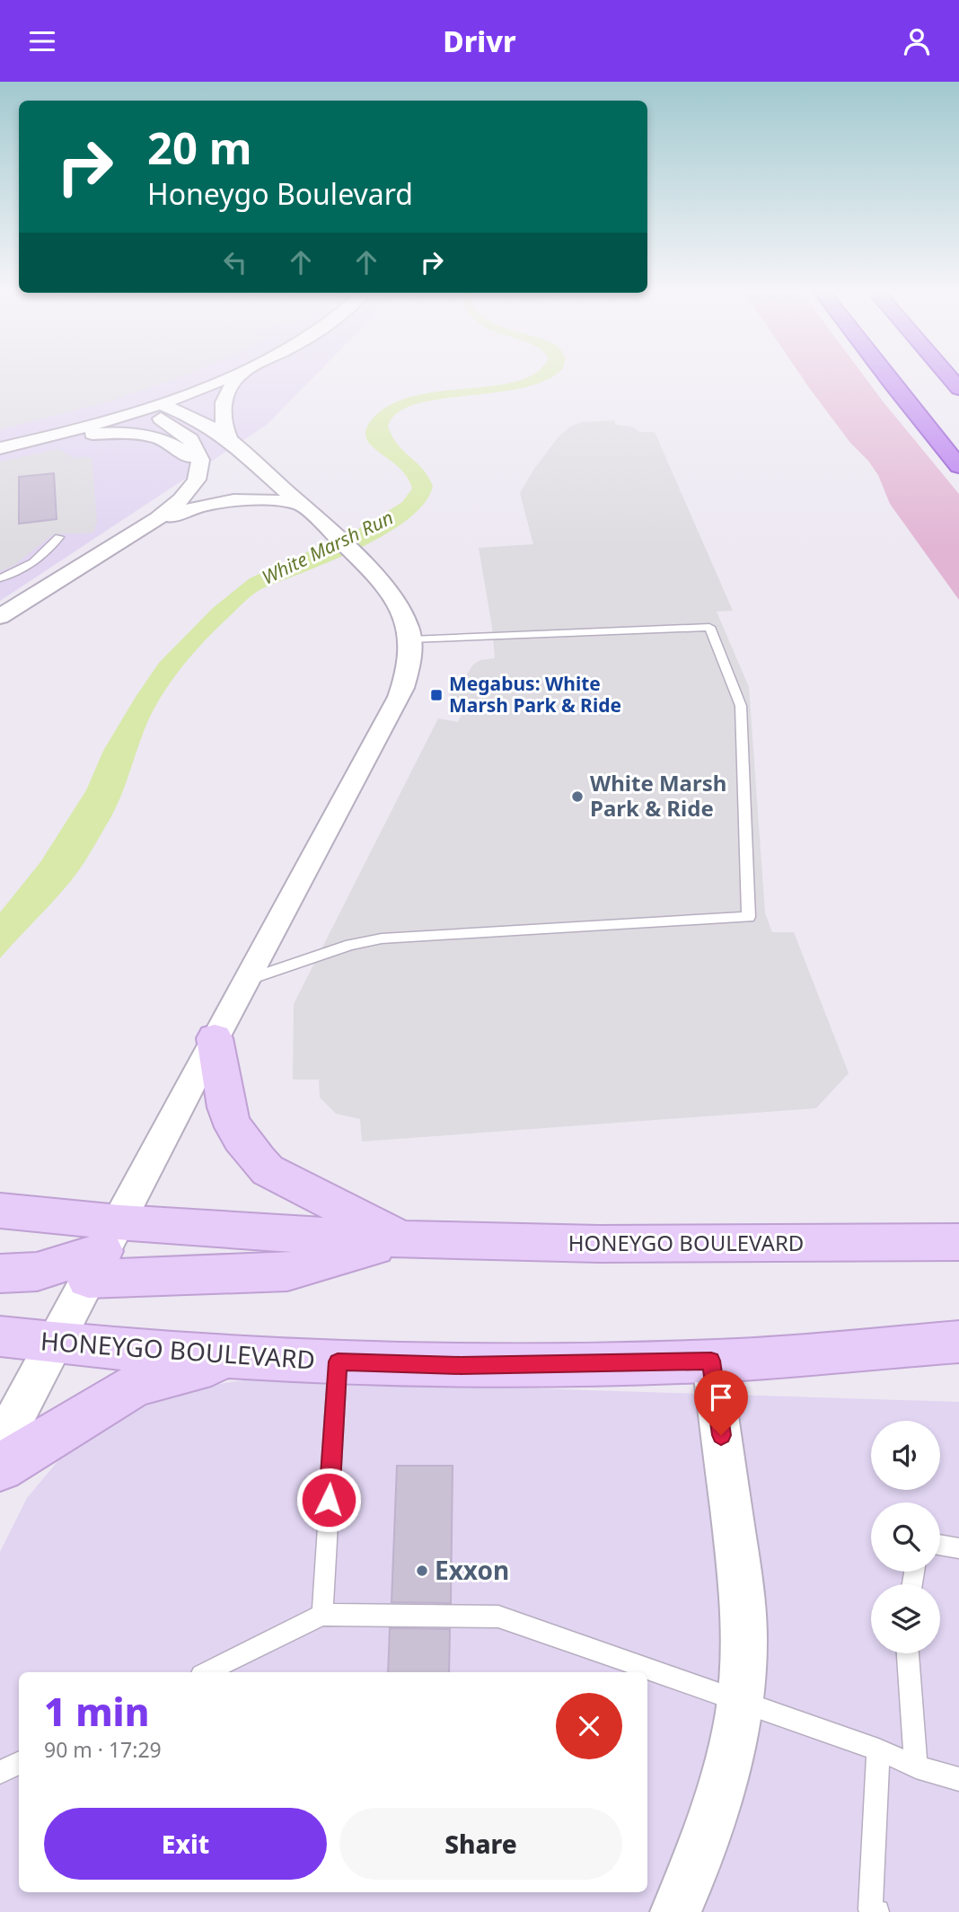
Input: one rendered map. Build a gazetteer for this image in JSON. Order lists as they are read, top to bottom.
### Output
{
  "streets": {
    "main road": ["HONEYGO BOULEVARD"]
  },
  "water": ["White Marsh Run"],
  "places": {
    "transit": ["Megabus: White Marsh Park & Ride"],
    "other": ["White Marsh Park & Ride", "Exxon"]
  },
  "page": {
    "header": "Drivr",
    "turn": ["20 m", "Honeygo Boulevard"],
    "heading": ["1 min", "90 m · 17:29"],
    "buttons": ["Exit", "Share"]
  }
}
